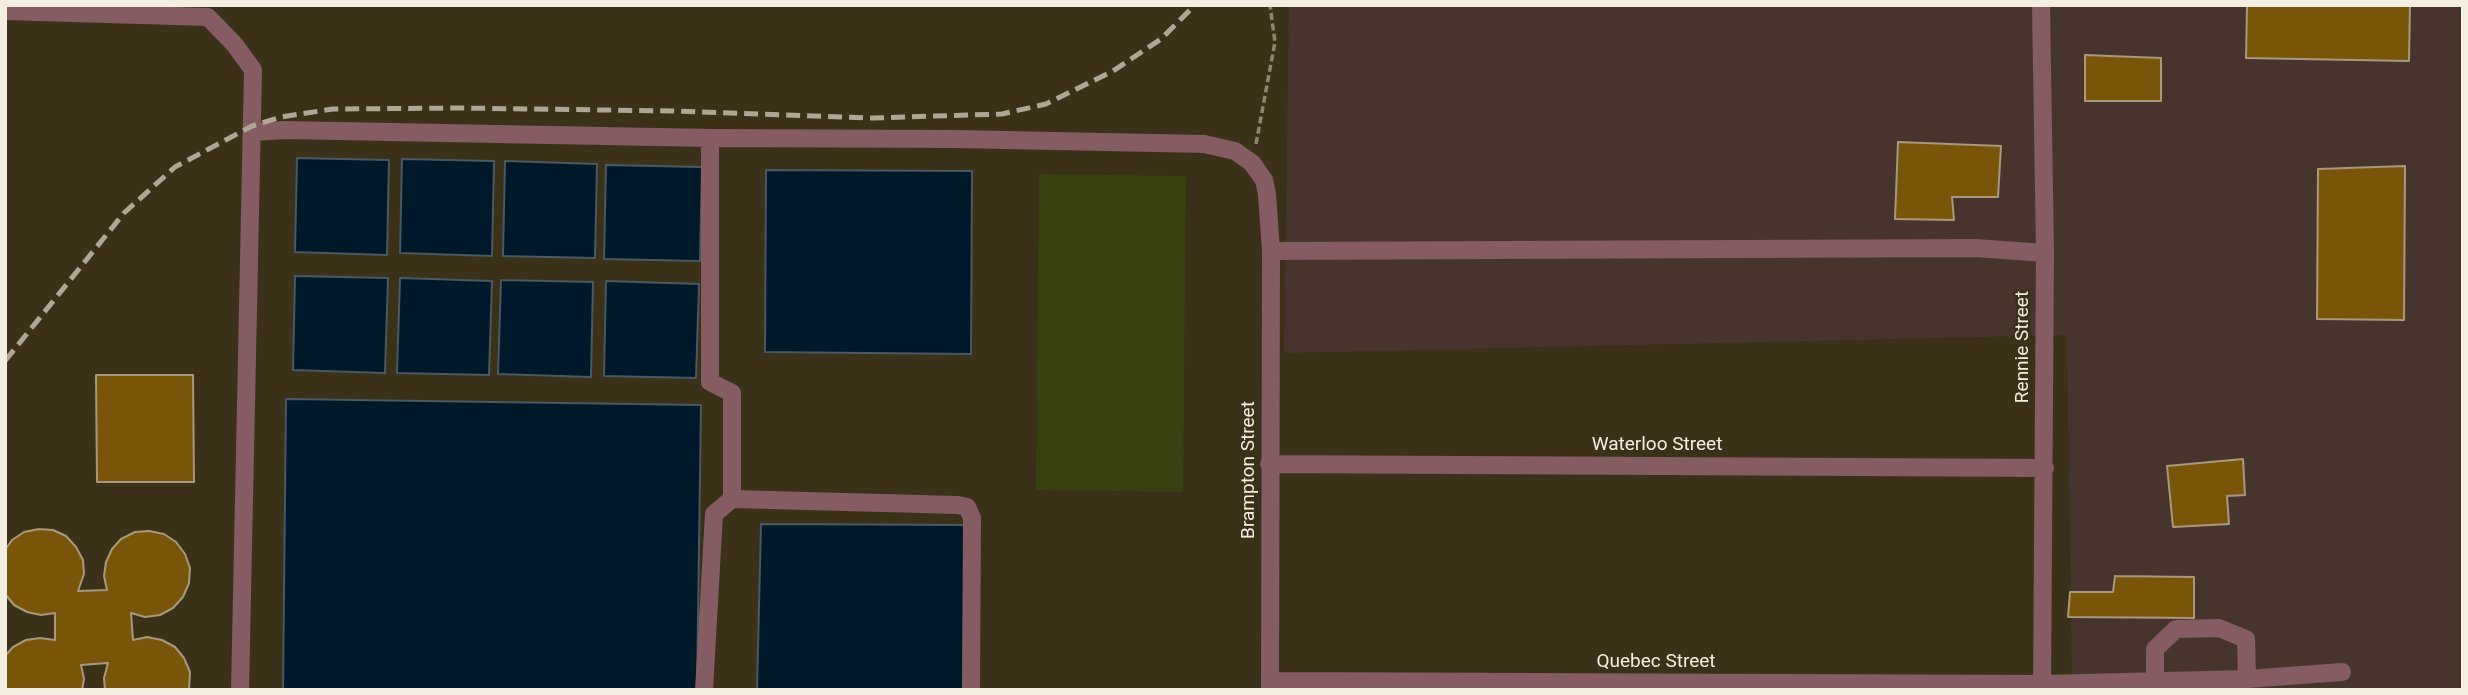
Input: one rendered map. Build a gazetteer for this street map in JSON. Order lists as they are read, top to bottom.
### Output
{
  "streets": {
    "street": [
      "Rennie Street",
      "Waterloo Street",
      "Brampton Street",
      "Quebec Street"
    ]
  },
  "crossings": [
    ["Rennie Street", "Waterloo Street"],
    ["Rennie Street", "Quebec Street"],
    ["Waterloo Street", "Brampton Street"],
    ["Brampton Street", "Quebec Street"]
  ]
}
